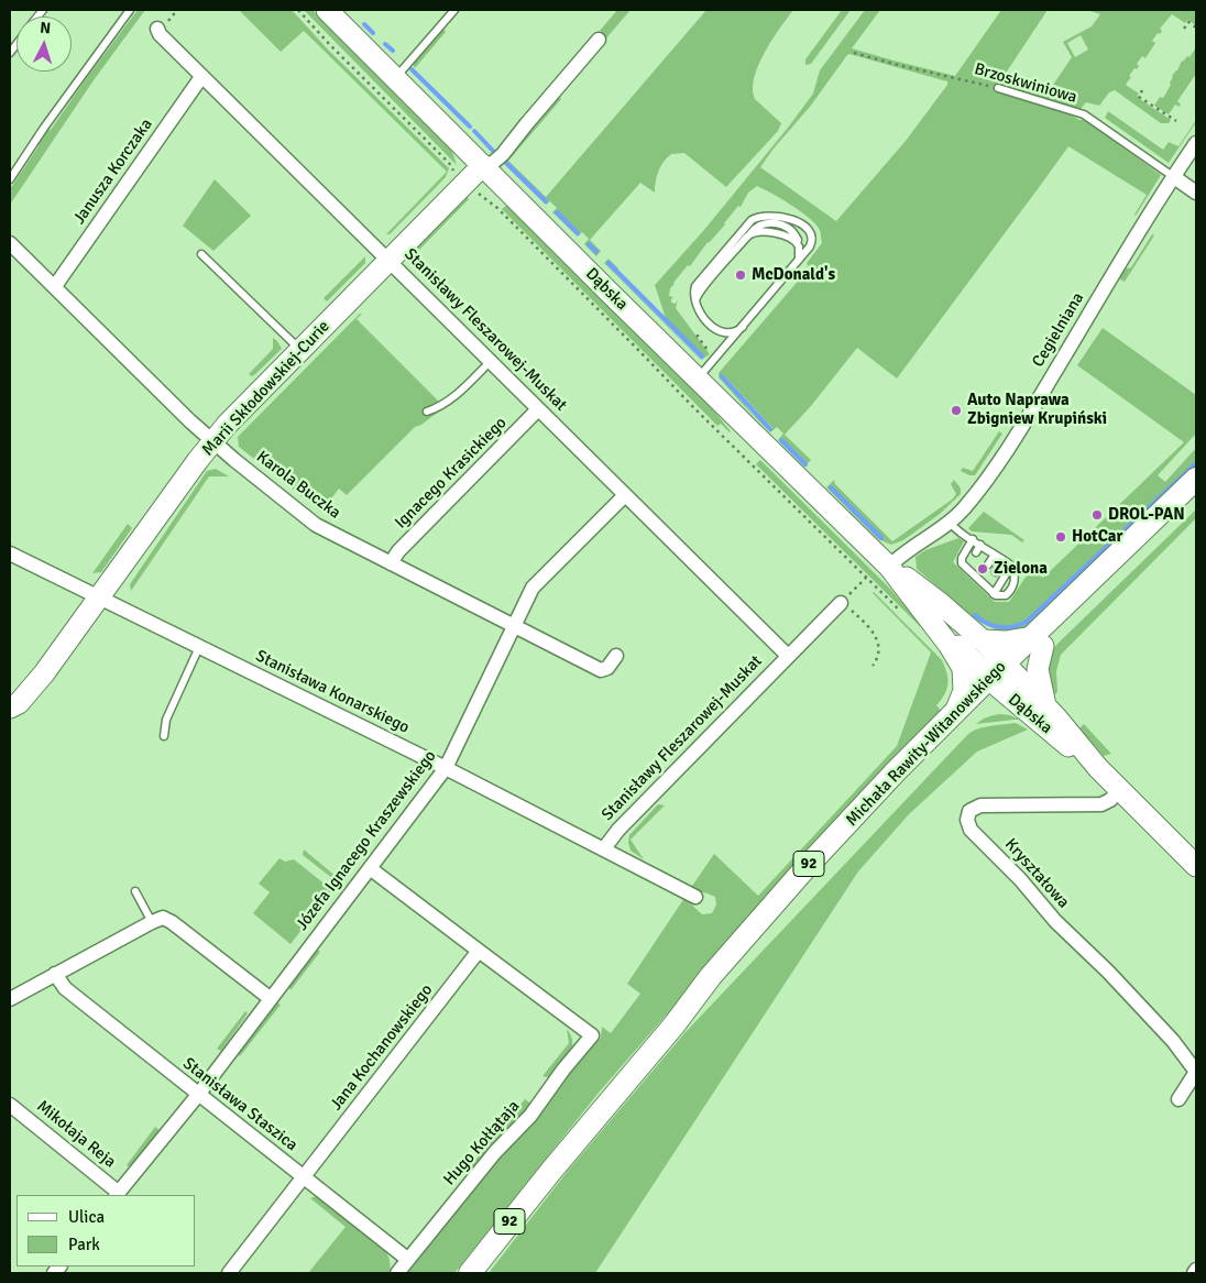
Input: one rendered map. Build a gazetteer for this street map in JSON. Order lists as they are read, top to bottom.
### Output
{
  "streets": {
    "main road": ["Michała Rawity-Witanowskiego", "92"],
    "street": [
      "Janusza Korczaka",
      "Dąbska",
      "Stanisławy Fleszarowej-Muskat",
      "Cegielniana",
      "Marii Skłodowskiej-Curie",
      "Ignacego Krasickiego",
      "Karola Buczka",
      "Stanisława Konarskiego",
      "Józefa Ignacego Kraszewskiego",
      "Kryształowa",
      "Jana Kochanowskiego",
      "Stanisława Staszica",
      "Mikołaja Reja",
      "Hugo Kołłątaja"
    ],
    "lane": ["Brzoskwiniowa"]
  },
  "crossings": [
    ["Brzoskwiniowa", "Cegielniana"],
    ["Janusza Korczaka", "Stanisławy Fleszarowej-Muskat"],
    ["Janusza Korczaka", "Karola Buczka"],
    ["Dąbska", "Cegielniana"],
    ["Dąbska", "Marii Skłodowskiej-Curie"],
    ["Dąbska", "Michała Rawity-Witanowskiego"],
    ["Dąbska", "Kryształowa"],
    ["Stanisławy Fleszarowej-Muskat", "Marii Skłodowskiej-Curie"],
    ["Stanisławy Fleszarowej-Muskat", "Ignacego Krasickiego"],
    ["Stanisławy Fleszarowej-Muskat", "Stanisława Konarskiego"],
    ["Stanisławy Fleszarowej-Muskat", "Józefa Ignacego Kraszewskiego"],
    ["Marii Skłodowskiej-Curie", "Karola Buczka"],
    ["Marii Skłodowskiej-Curie", "Stanisława Konarskiego"],
    ["Ignacego Krasickiego", "Karola Buczka"],
    ["Karola Buczka", "Józefa Ignacego Kraszewskiego"],
    ["Stanisława Konarskiego", "Józefa Ignacego Kraszewskiego"],
    ["Józefa Ignacego Kraszewskiego", "Stanisława Staszica"],
    ["Józefa Ignacego Kraszewskiego", "Mikołaja Reja"],
    ["Jana Kochanowskiego", "Stanisława Staszica"],
    ["Jana Kochanowskiego", "Hugo Kołłątaja"],
    ["Stanisława Staszica", "Hugo Kołłątaja"]
  ],
  "places": [
    "McDonald's",
    "Auto Naprawa Zbigniew Krupiński",
    "DROL-PAN",
    "HotCar",
    "Zielona"
  ],
  "legend": ["Ulica", "Park"],
  "north": "top"
}
